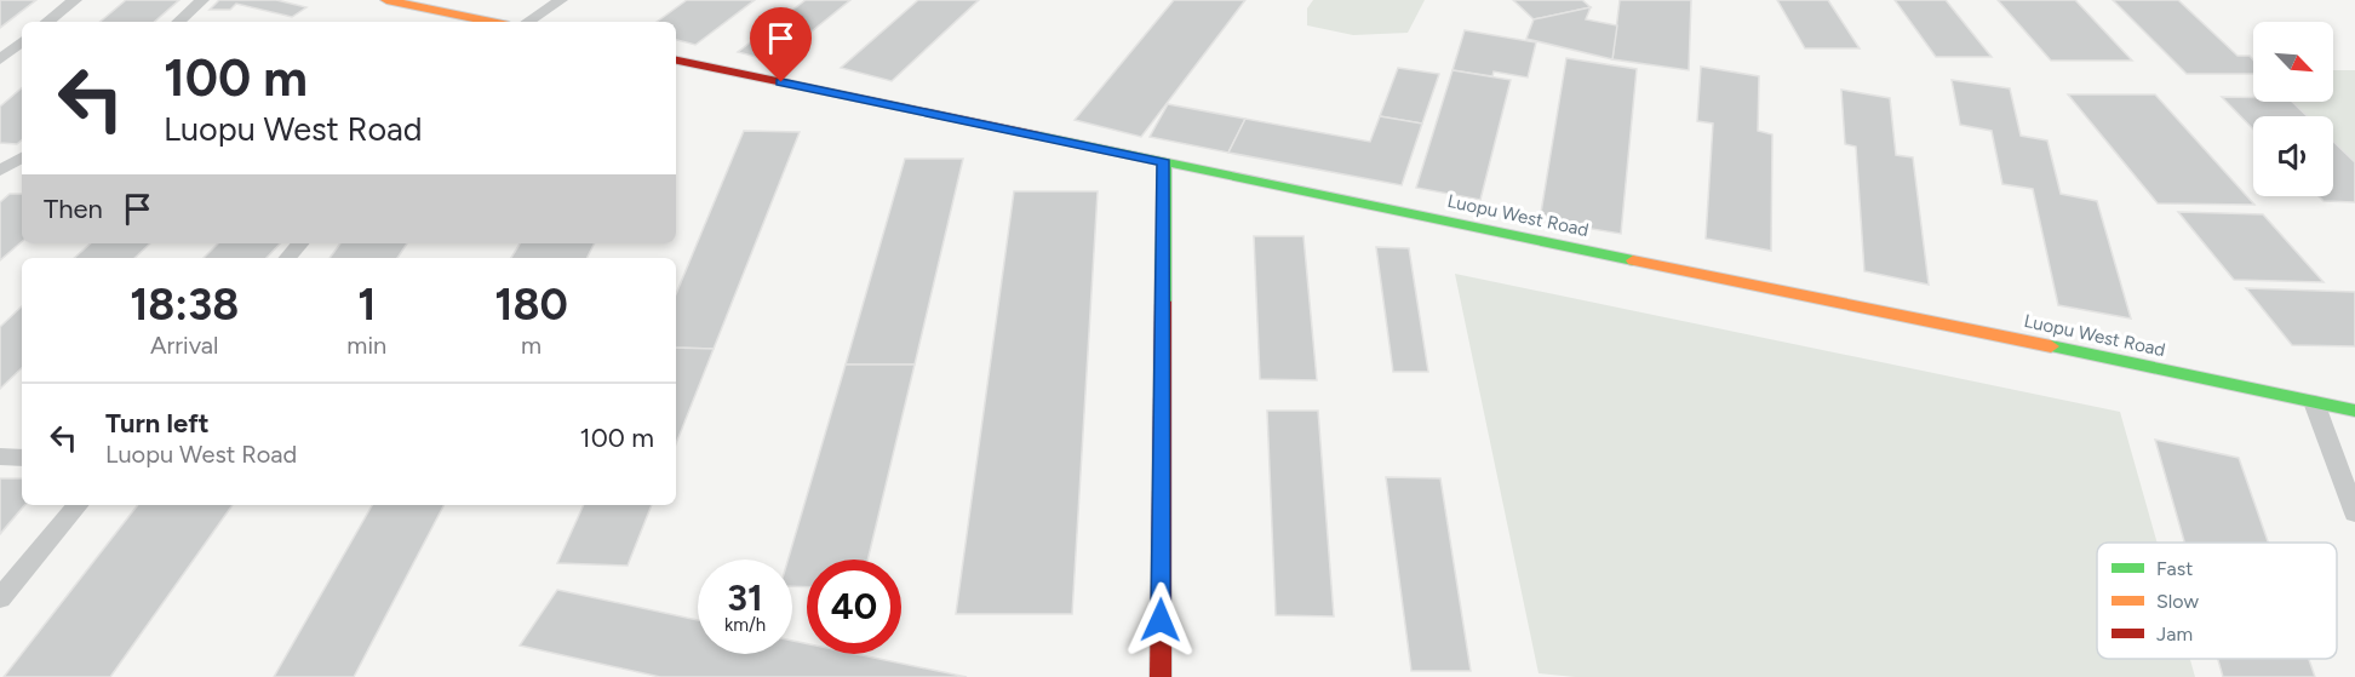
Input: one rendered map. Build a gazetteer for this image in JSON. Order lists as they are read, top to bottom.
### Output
{
  "streets": {
    "street": ["Luopu West Road"]
  },
  "legend": ["Fast", "Slow", "Jam"],
  "north": "bottom right",
  "page": {
    "turn": ["100 m", "Luopu West Road"],
    "then": "Then",
    "eta": [
      "18:38",
      "Arrival",
      "1",
      "min",
      "180",
      "m"
    ],
    "list": [
      {
        "name": "Turn left",
        "note": "Luopu West Road",
        "value": "100 m"
      }
    ],
    "speed": "31 km/h",
    "limit": "40"
  }
}
